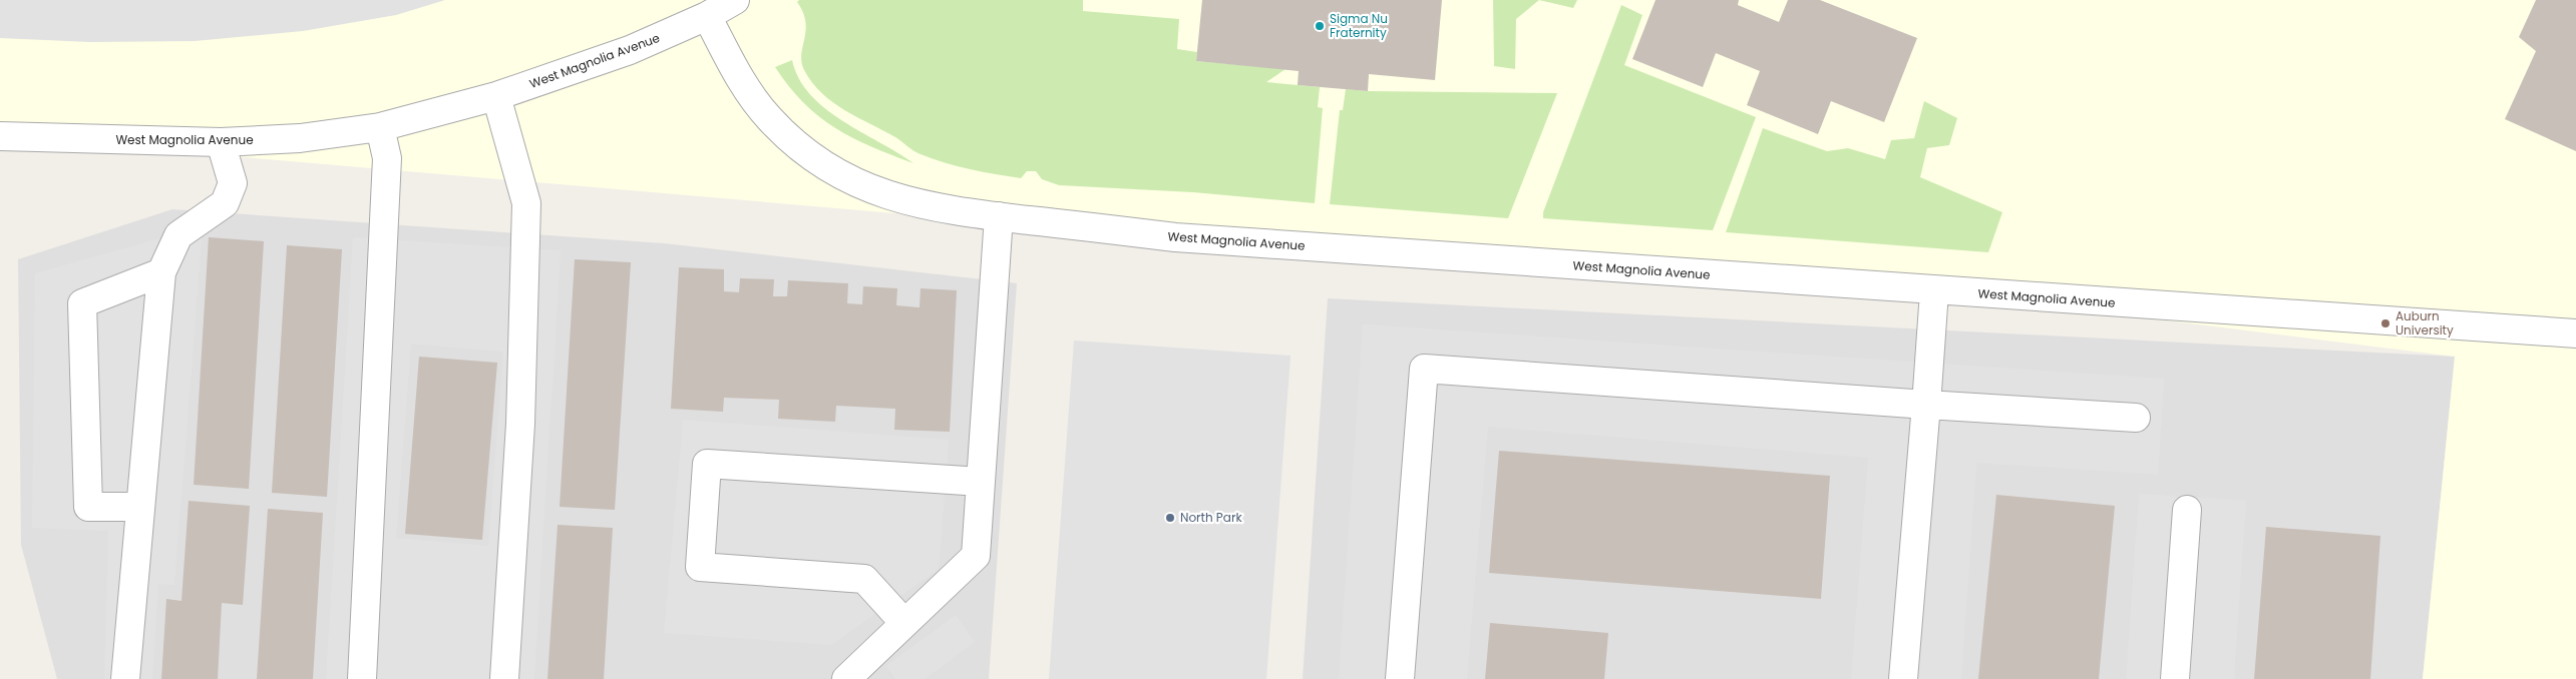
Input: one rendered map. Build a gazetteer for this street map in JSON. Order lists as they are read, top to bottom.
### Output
{
  "streets": {
    "street": ["West Magnolia Avenue"]
  },
  "places": ["Sigma Nu Fraternity", "Auburn University", "North Park"]
}
